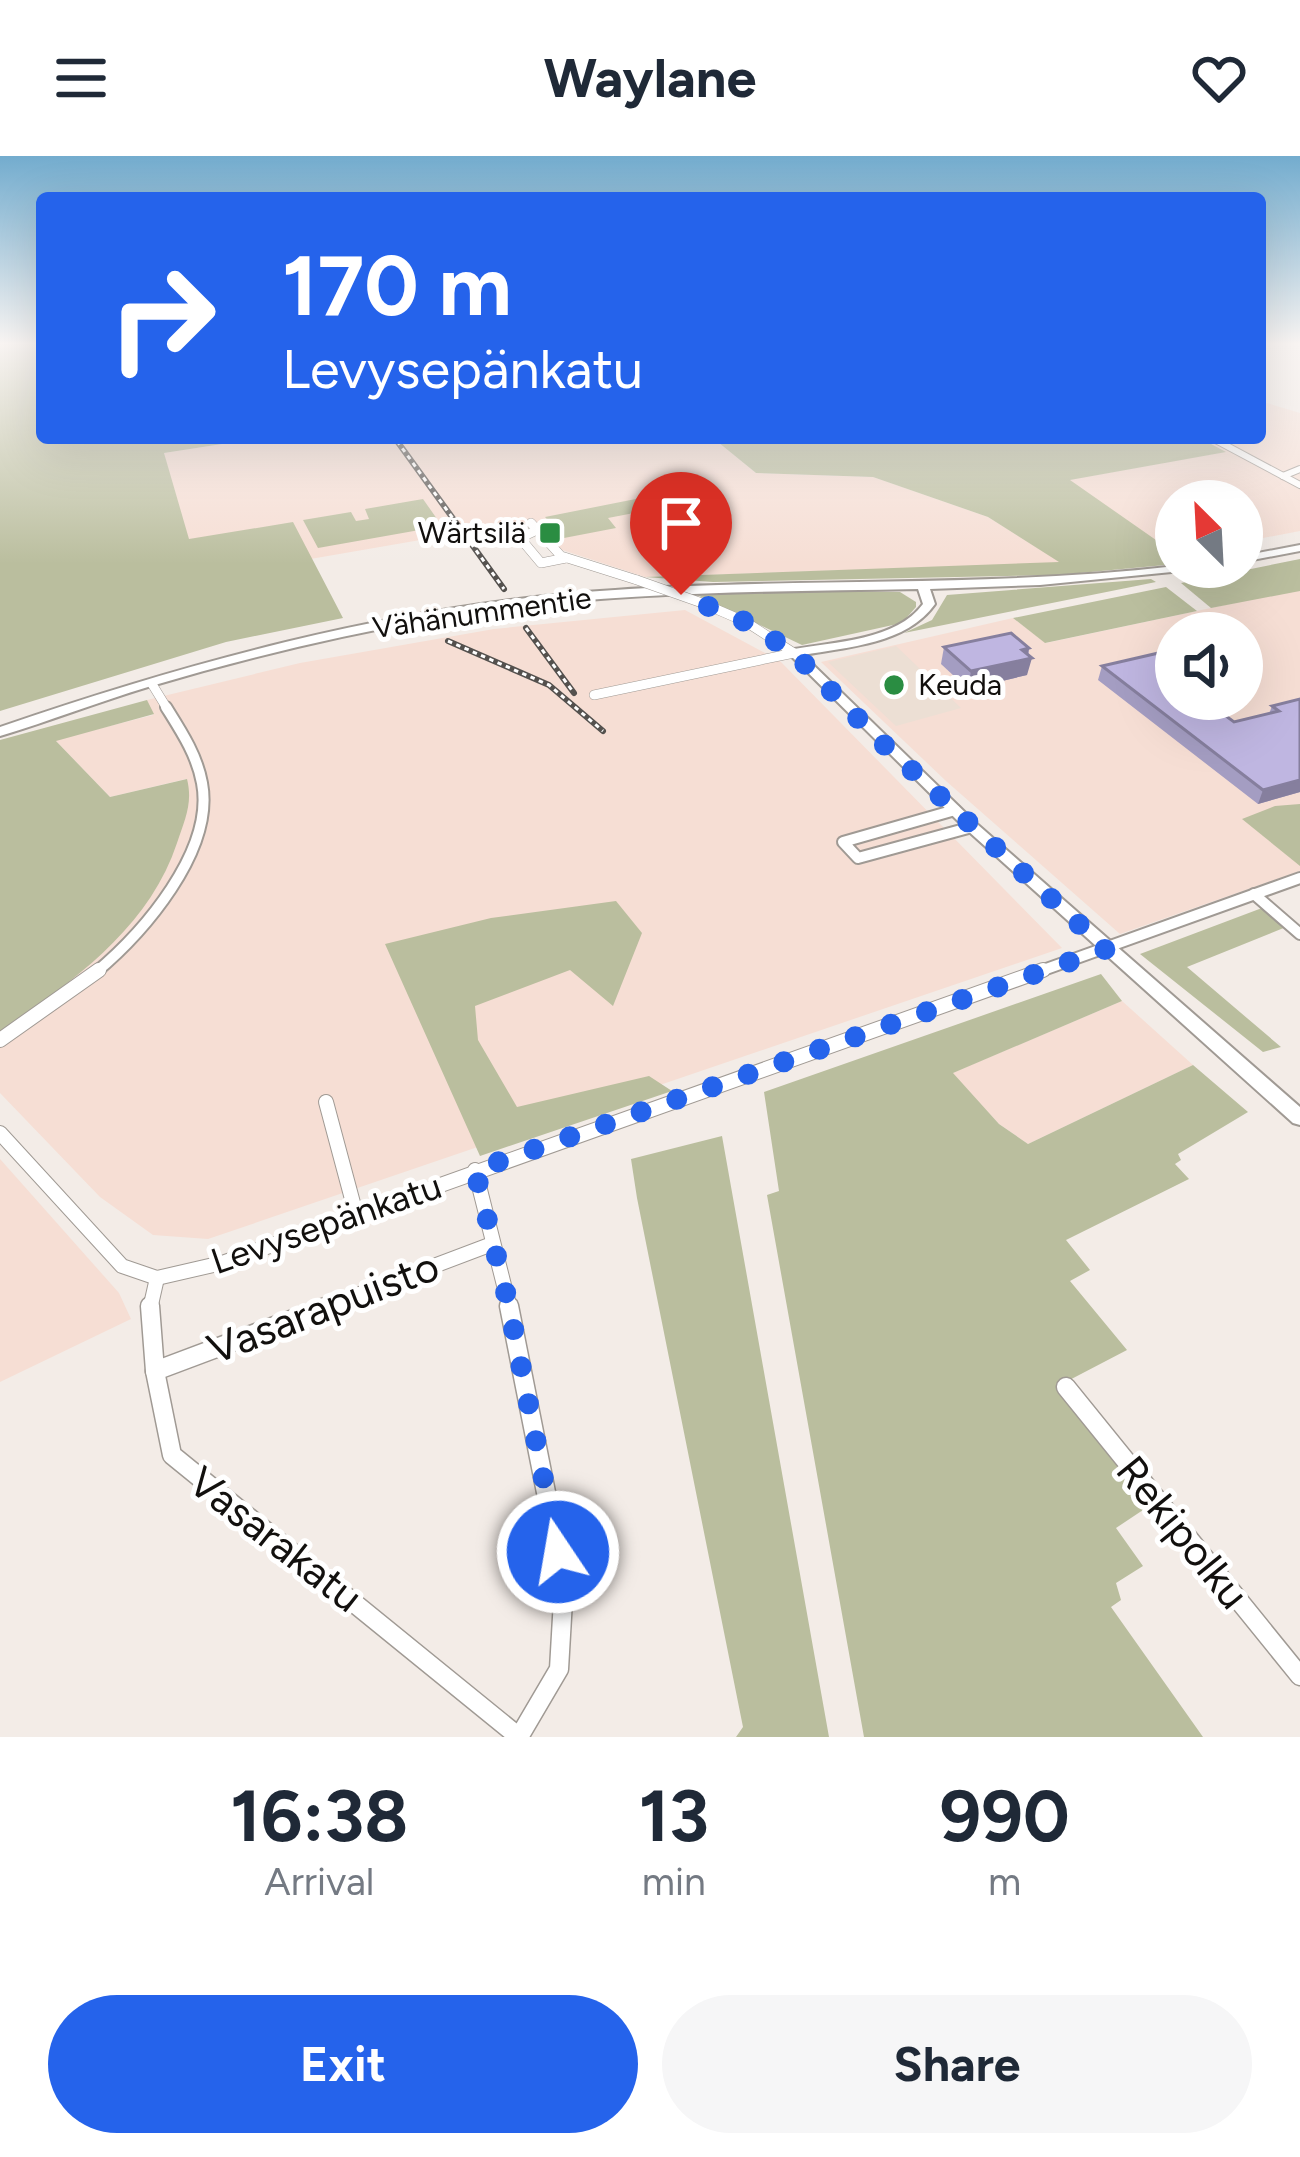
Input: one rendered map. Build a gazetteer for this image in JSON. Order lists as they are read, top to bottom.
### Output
{
  "streets": {
    "main road": ["Vähänummentie"],
    "street": [
      "Levysepänkatu",
      "Vasarapuisto",
      "Rekipolku",
      "Vasarakatu"
    ]
  },
  "crossings": [
    ["Levysepänkatu", "Vasarakatu"],
    ["Vasarapuisto", "Vasarakatu"]
  ],
  "places": {
    "transit": ["Wärtsilä"],
    "other": ["Keuda"]
  },
  "north": "top left",
  "page": {
    "header": "Waylane",
    "turn": ["170 m", "Levysepänkatu"],
    "eta": [
      "16:38",
      "Arrival",
      "13",
      "min",
      "990",
      "m"
    ],
    "buttons": ["Exit", "Share"]
  }
}
